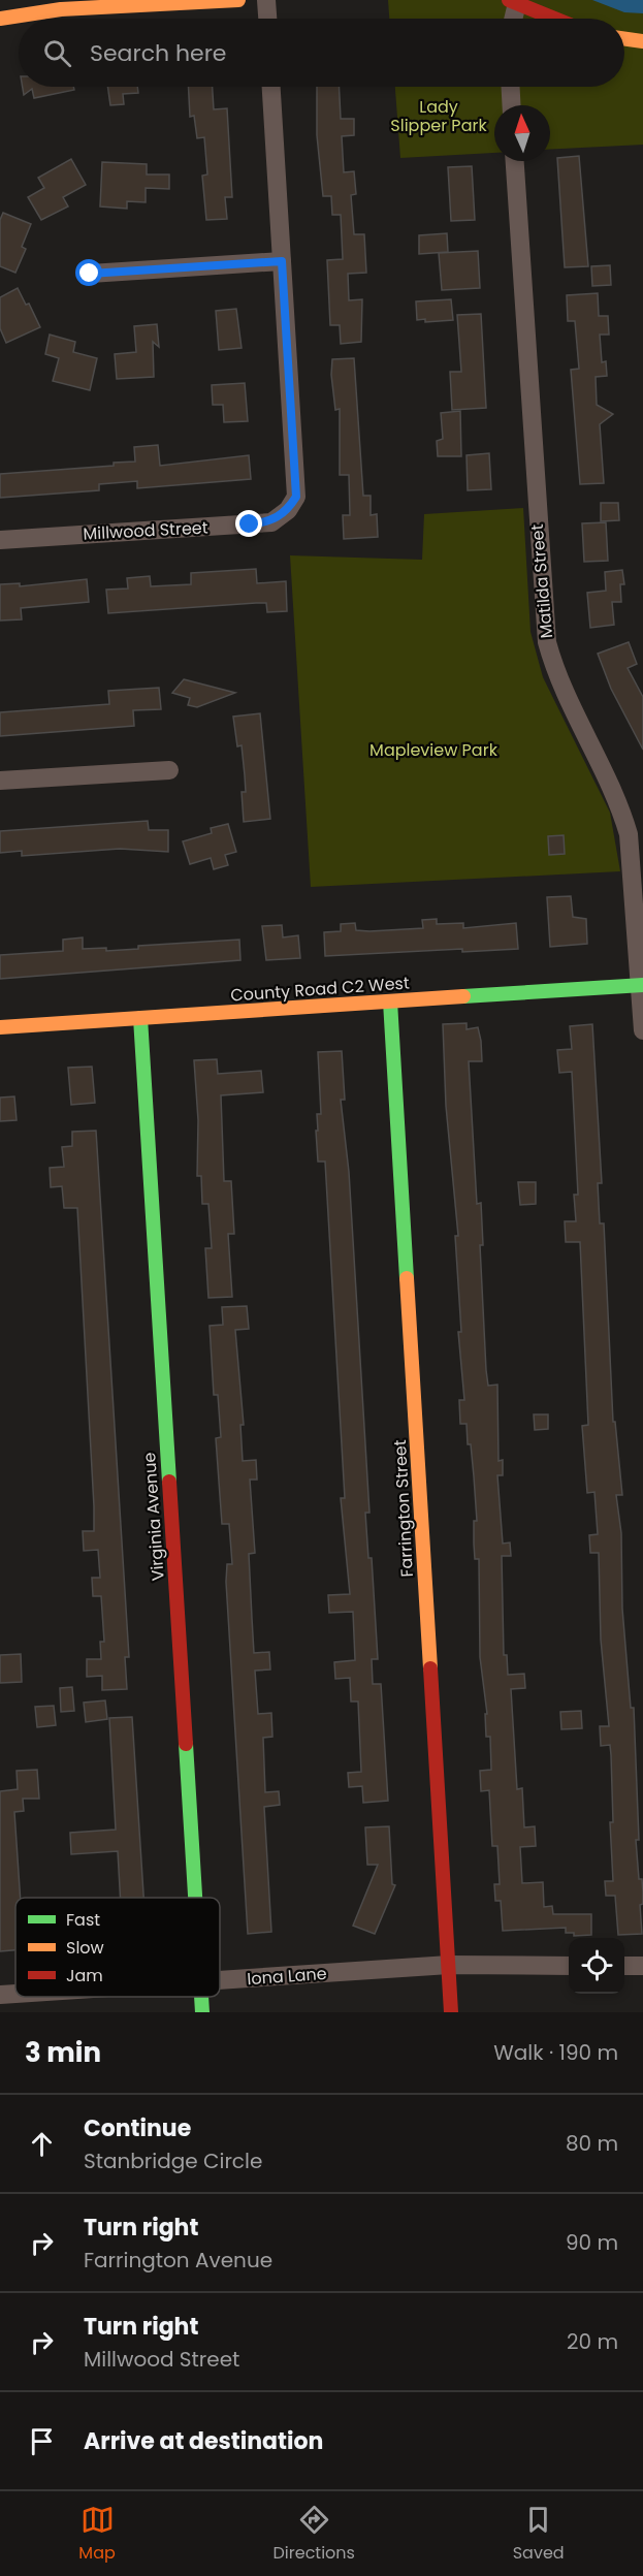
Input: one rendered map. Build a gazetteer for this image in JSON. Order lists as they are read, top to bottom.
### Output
{
  "streets": {
    "street": [
      "Millwood Street",
      "Matilda Street",
      "County Road C2 West",
      "Farrington Street",
      "Virginia Avenue",
      "Iona Lane"
    ]
  },
  "crossings": [
    ["Matilda Street", "County Road C2 West"],
    ["County Road C2 West", "Farrington Street"],
    ["County Road C2 West", "Virginia Avenue"],
    ["Farrington Street", "Iona Lane"]
  ],
  "parks": ["Lady Slipper Park", "Mapleview Park"],
  "legend": ["Fast", "Slow", "Jam"],
  "north": "top",
  "page": {
    "search": "Search here",
    "heading": ["3 min", "Walk · 190 m"],
    "list": [
      ["Continue", "Stanbridge Circle", "80 m"],
      ["Turn right", "Farrington Avenue", "90 m"],
      ["Turn right", "Millwood Street", "20 m"],
      "Arrive at destination"
    ],
    "nav": ["Map", "Directions", "Saved"]
  }
}
